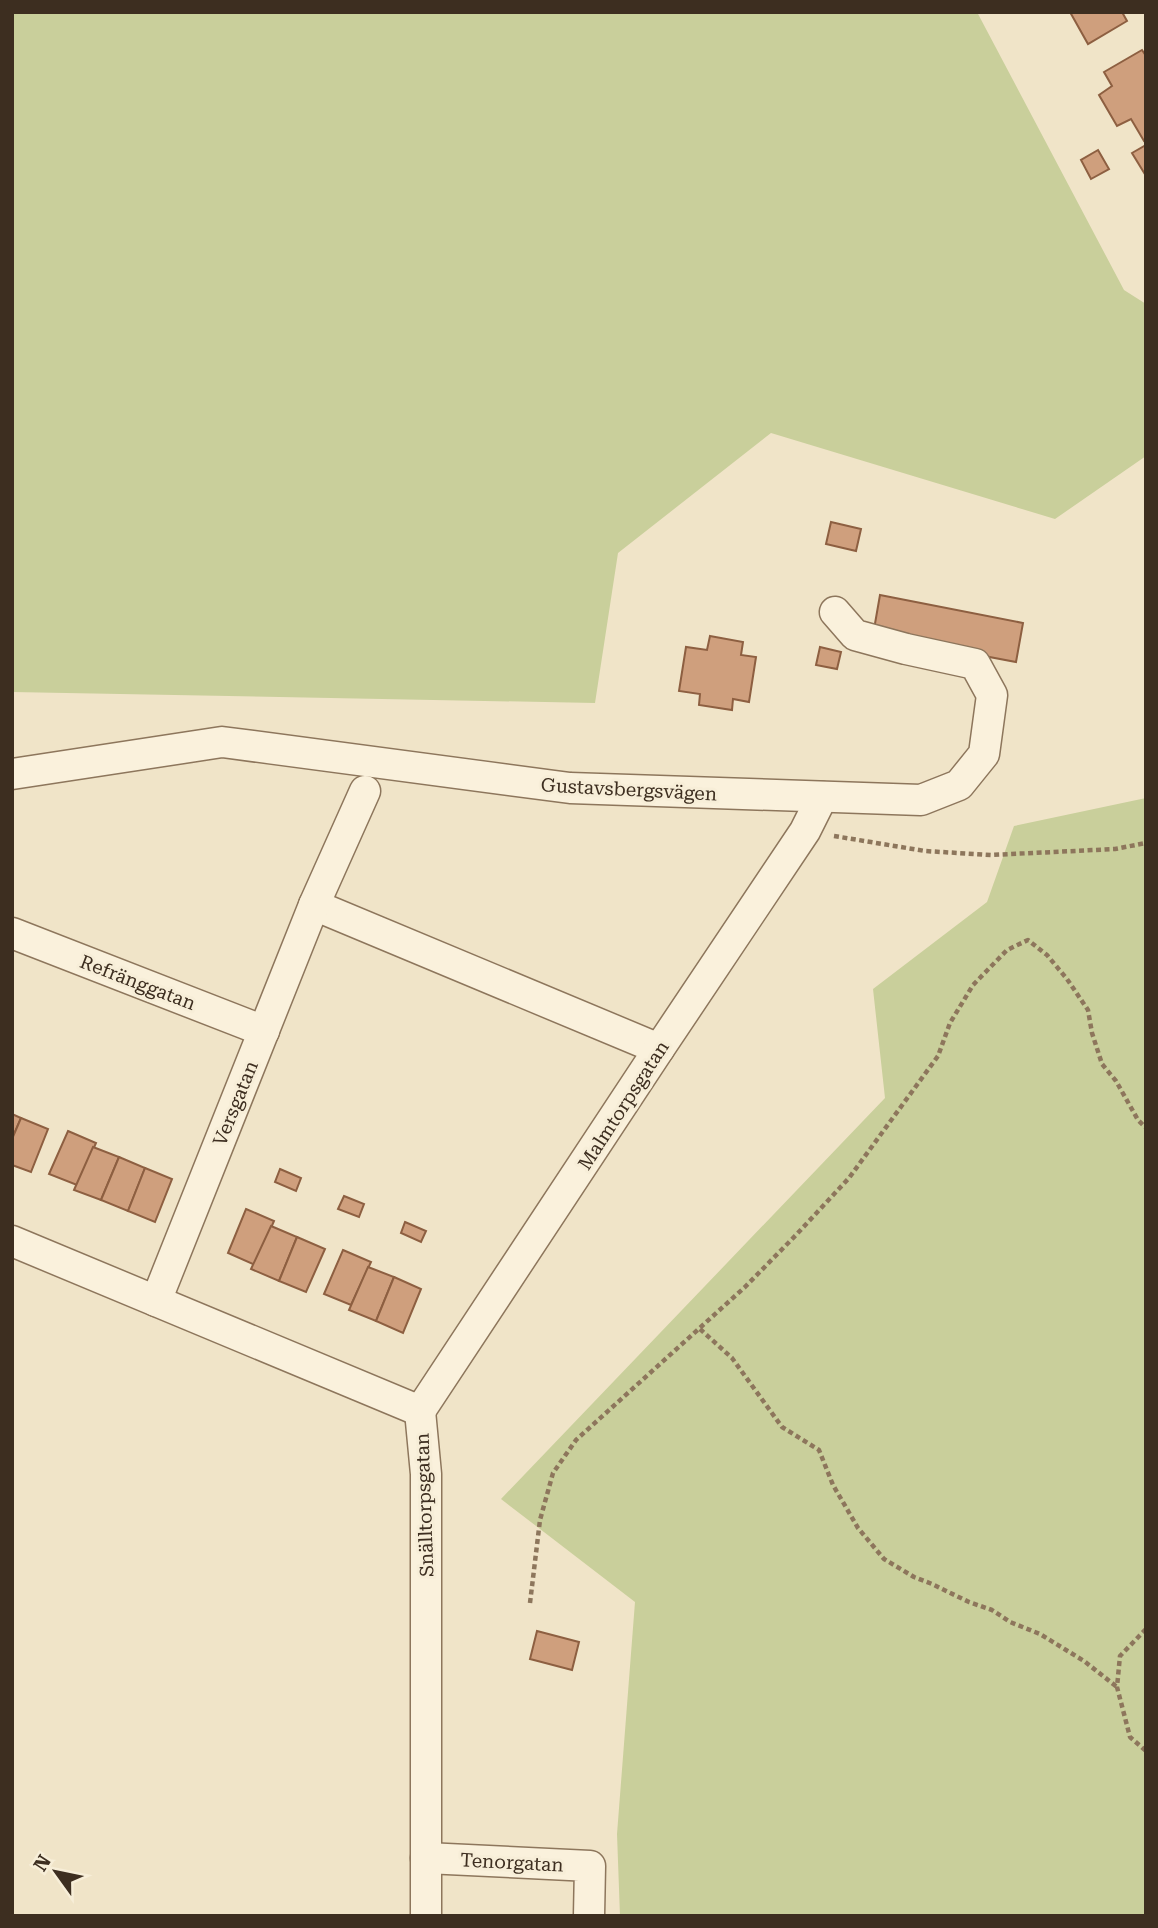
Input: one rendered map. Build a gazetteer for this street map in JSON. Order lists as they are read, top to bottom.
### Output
{
  "streets": {
    "street": [
      "Gustavsbergsvägen",
      "Refränggatan",
      "Versgatan",
      "Malmtorpsgatan",
      "Snälltorpsgatan",
      "Tenorgatan"
    ]
  },
  "crossings": [
    ["Gustavsbergsvägen", "Malmtorpsgatan"],
    ["Refränggatan", "Versgatan"],
    ["Versgatan", "Snälltorpsgatan"],
    ["Malmtorpsgatan", "Snälltorpsgatan"],
    ["Snälltorpsgatan", "Tenorgatan"]
  ],
  "north": "top left"
}
